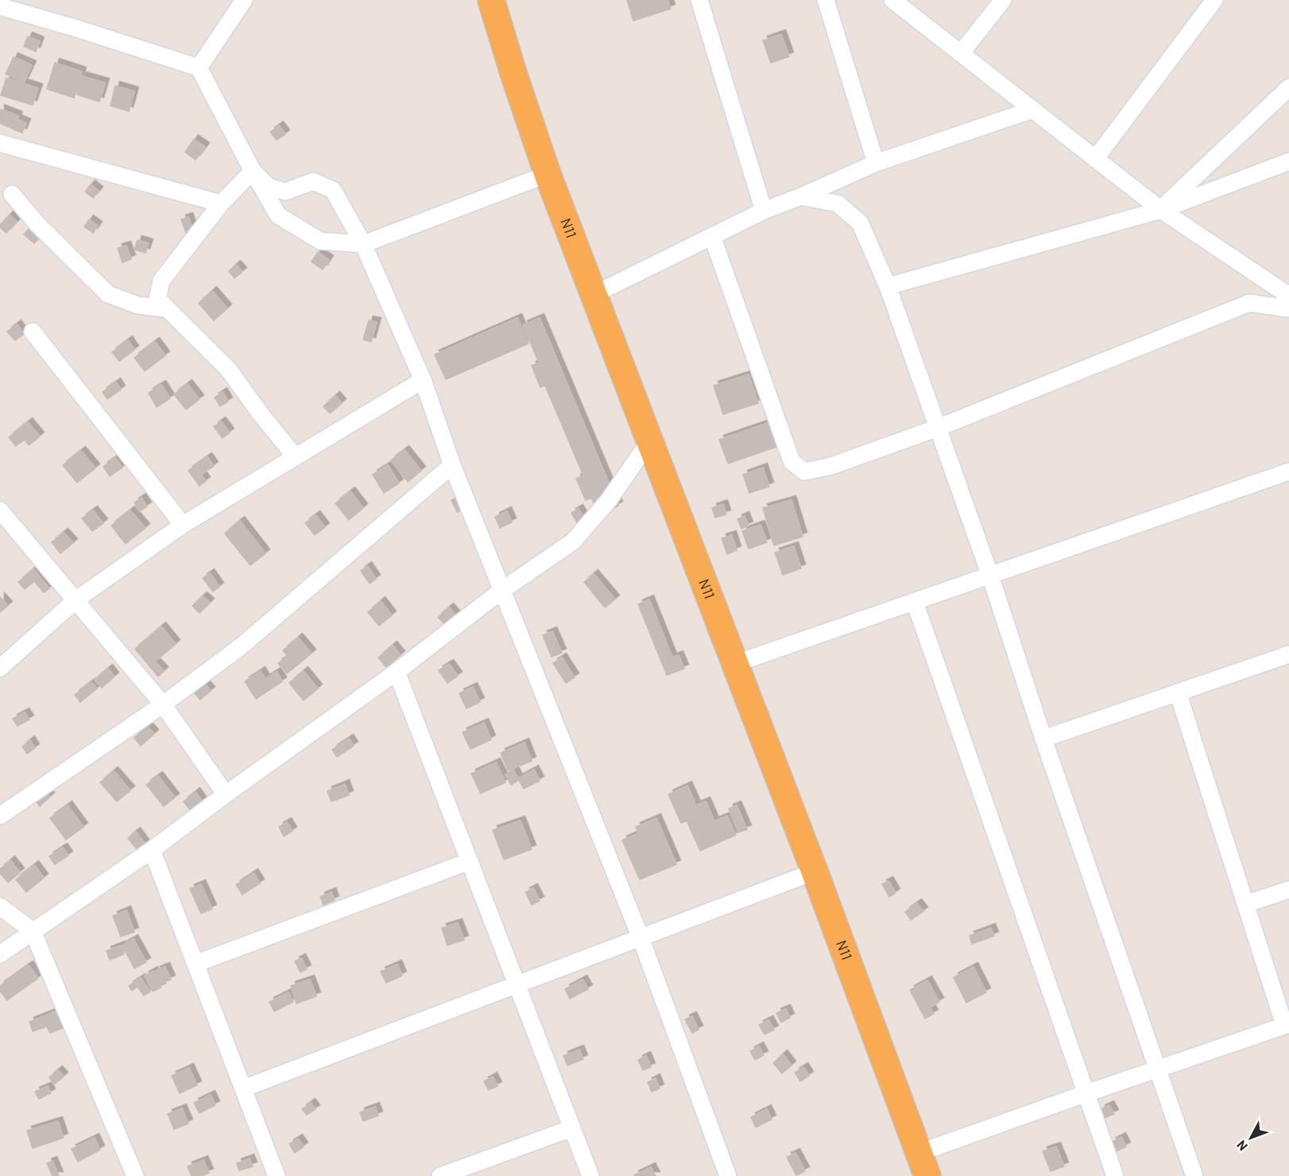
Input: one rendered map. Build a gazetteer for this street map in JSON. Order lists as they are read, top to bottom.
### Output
{
  "streets": {
    "main road": ["N11"]
  },
  "north": "bottom left"
}
